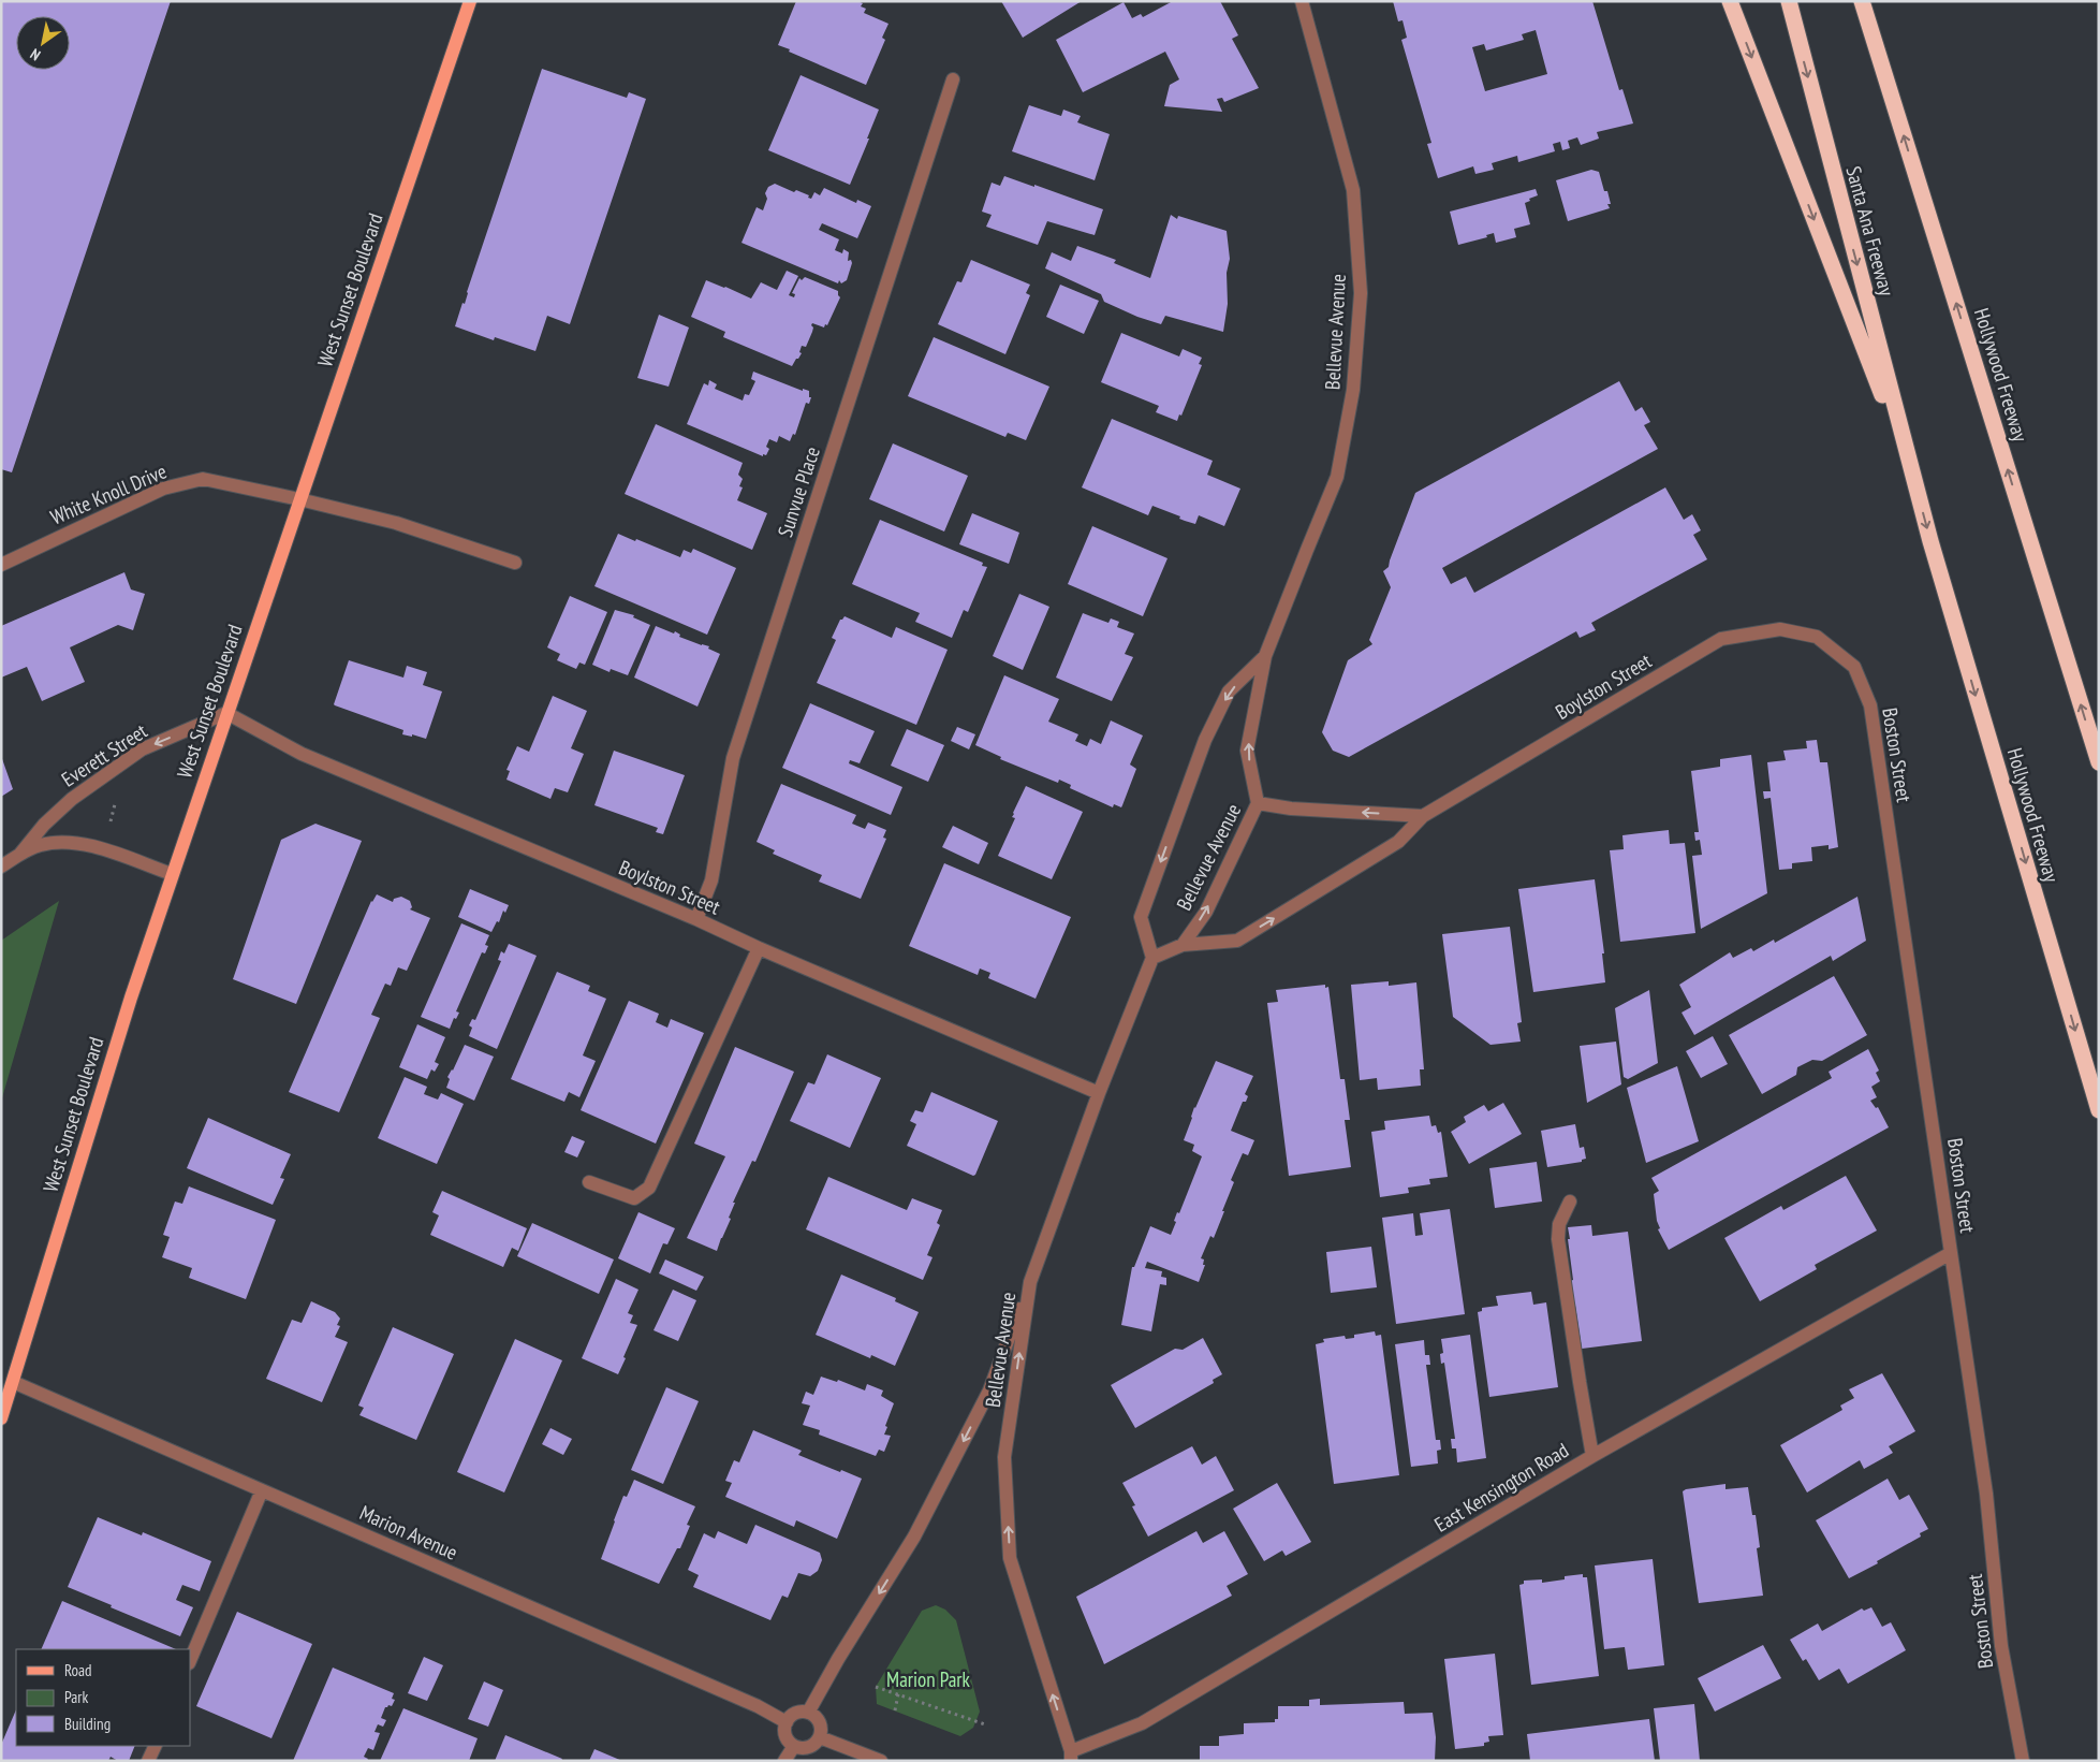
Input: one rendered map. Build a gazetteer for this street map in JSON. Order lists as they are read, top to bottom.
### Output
{
  "streets": {
    "highway": ["Santa Ana Freeway", "Hollywood Freeway"],
    "main road": ["West Sunset Boulevard"],
    "street": [
      "Bellevue Avenue",
      "Sunvue Place",
      "White Knoll Drive",
      "Boylston Street",
      "Everett Street",
      "Boston Street",
      "East Kensington Road",
      "Marion Avenue"
    ]
  },
  "crossings": [
    ["Santa Ana Freeway", "Hollywood Freeway"],
    ["West Sunset Boulevard", "White Knoll Drive"],
    ["West Sunset Boulevard", "Boylston Street"],
    ["West Sunset Boulevard", "Everett Street"],
    ["West Sunset Boulevard", "Marion Avenue"],
    ["Bellevue Avenue", "Boylston Street"],
    ["Bellevue Avenue", "East Kensington Road"],
    ["Sunvue Place", "Boylston Street"],
    ["Boylston Street", "Everett Street"],
    ["Boylston Street", "Boston Street"],
    ["Boston Street", "East Kensington Road"]
  ],
  "one_way": ["Everett Street"],
  "parks": ["Marion Park"],
  "legend": ["Road", "Park", "Building"],
  "north": "bottom left"
}
